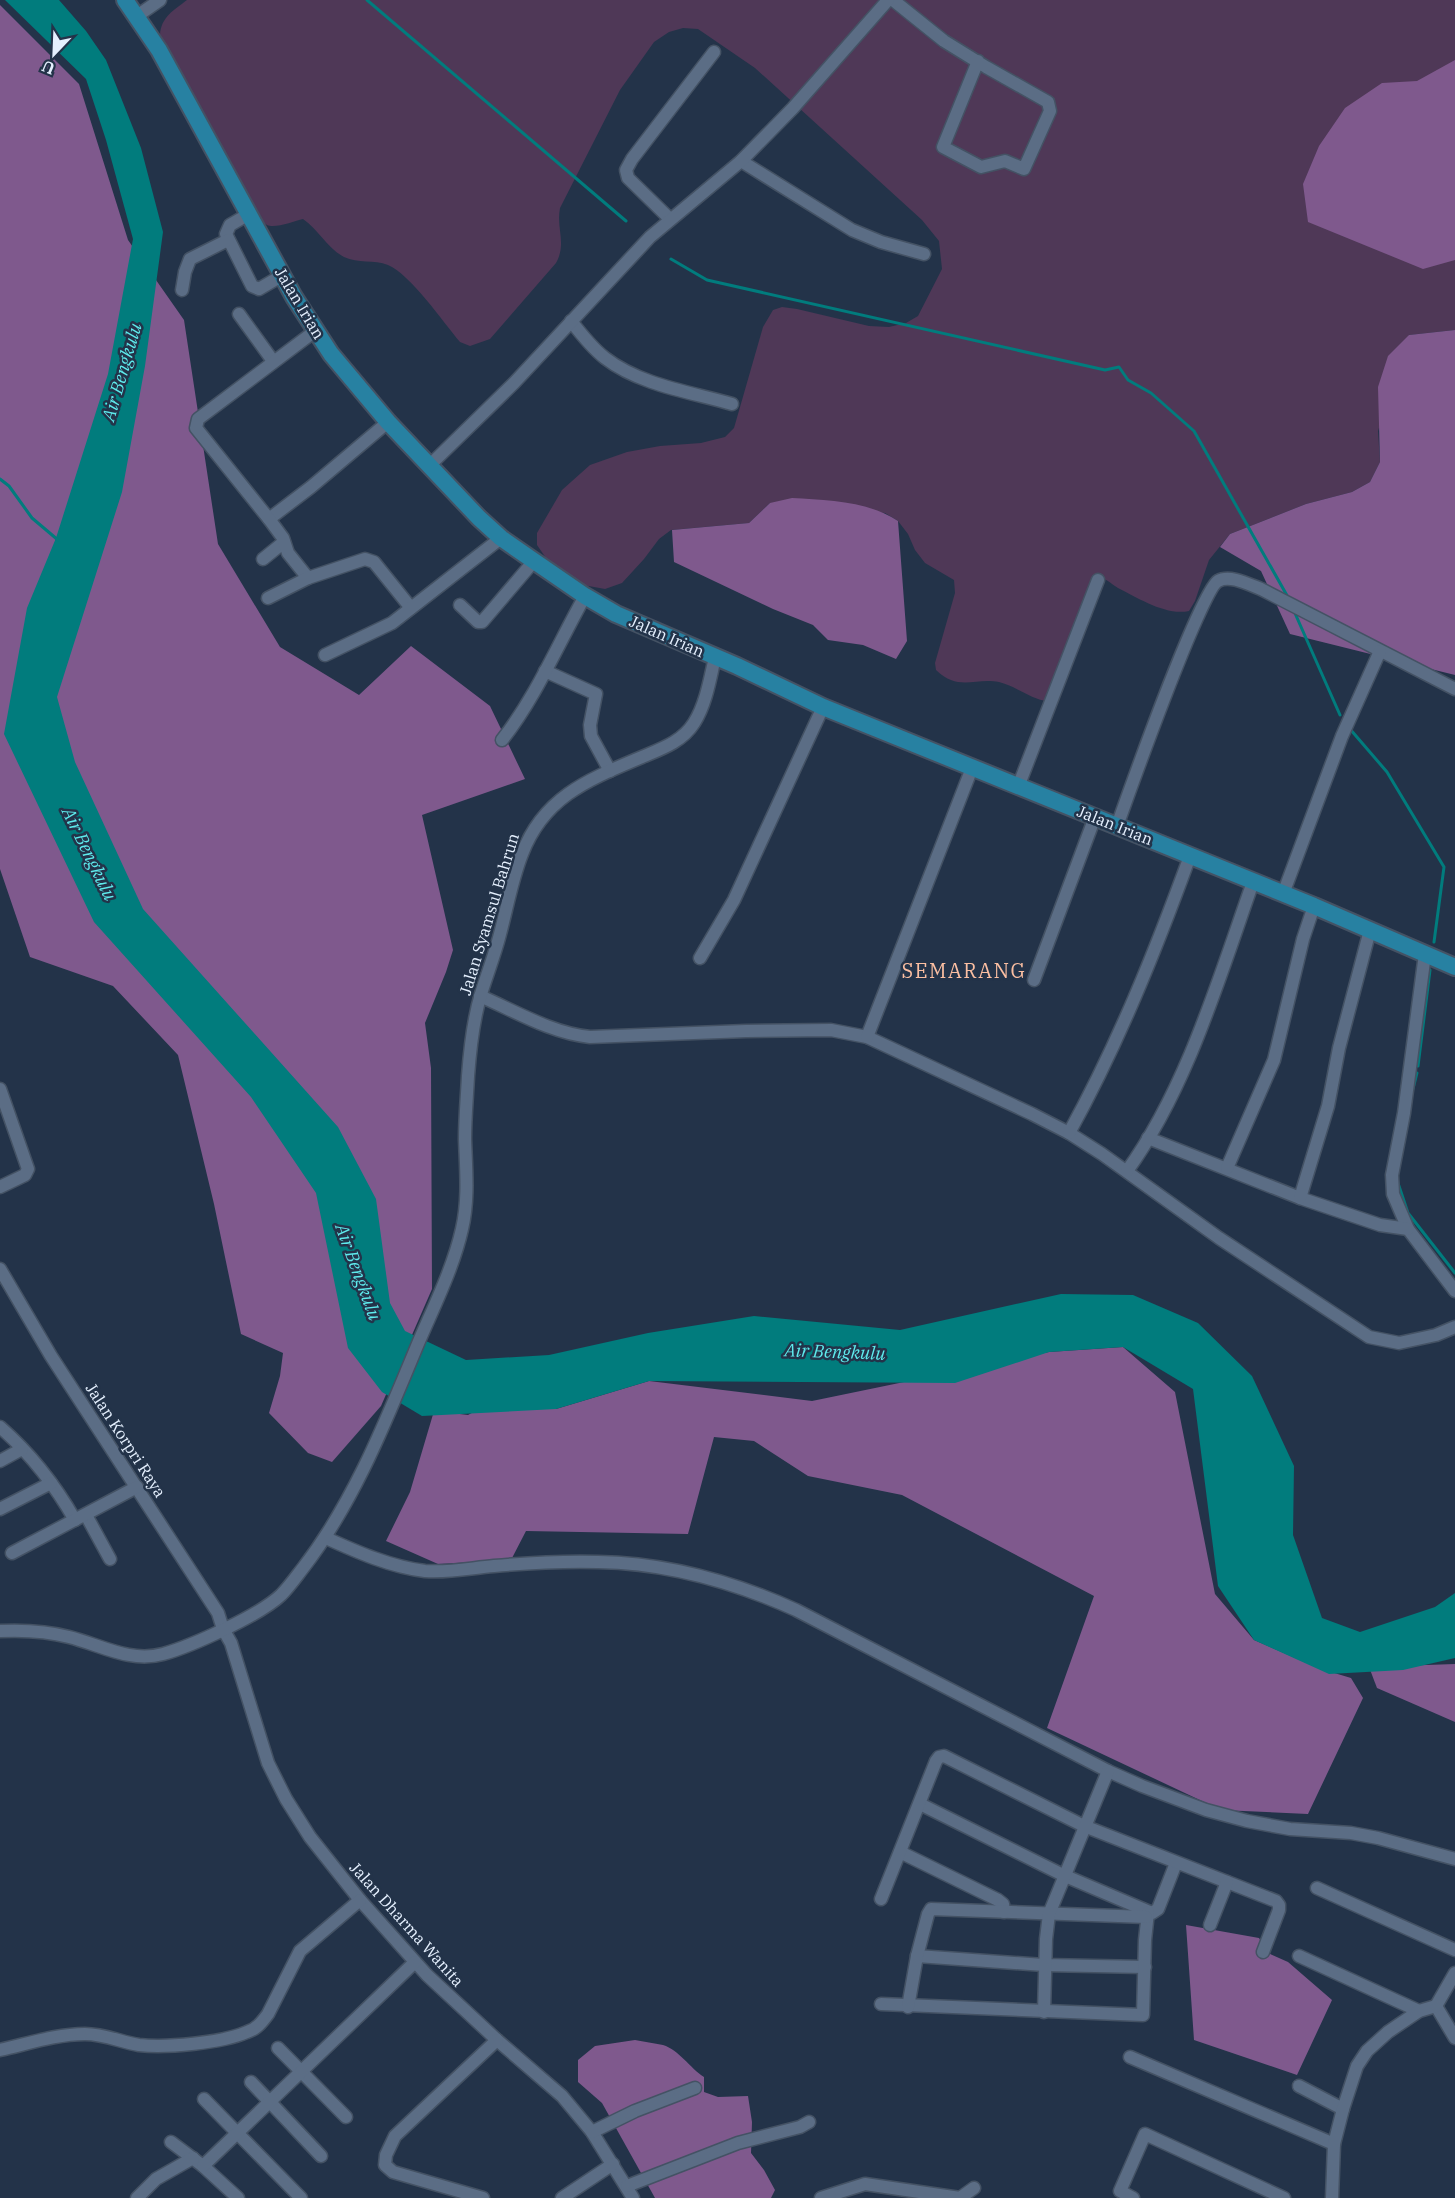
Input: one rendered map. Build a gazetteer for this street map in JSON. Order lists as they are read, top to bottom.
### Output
{
  "streets": {
    "main road": ["Jalan Irian"],
    "street": ["Jalan Syamsul Bahrun", "Jalan Korpri Raya", "Jalan Dharma Wanita"]
  },
  "crossings": [
    ["Jalan Irian", "Jalan Syamsul Bahrun"],
    ["Jalan Korpri Raya", "Jalan Dharma Wanita"]
  ],
  "districts": ["SEMARANG"],
  "water": ["Air Bengkulu"],
  "north": "bottom left"
}
